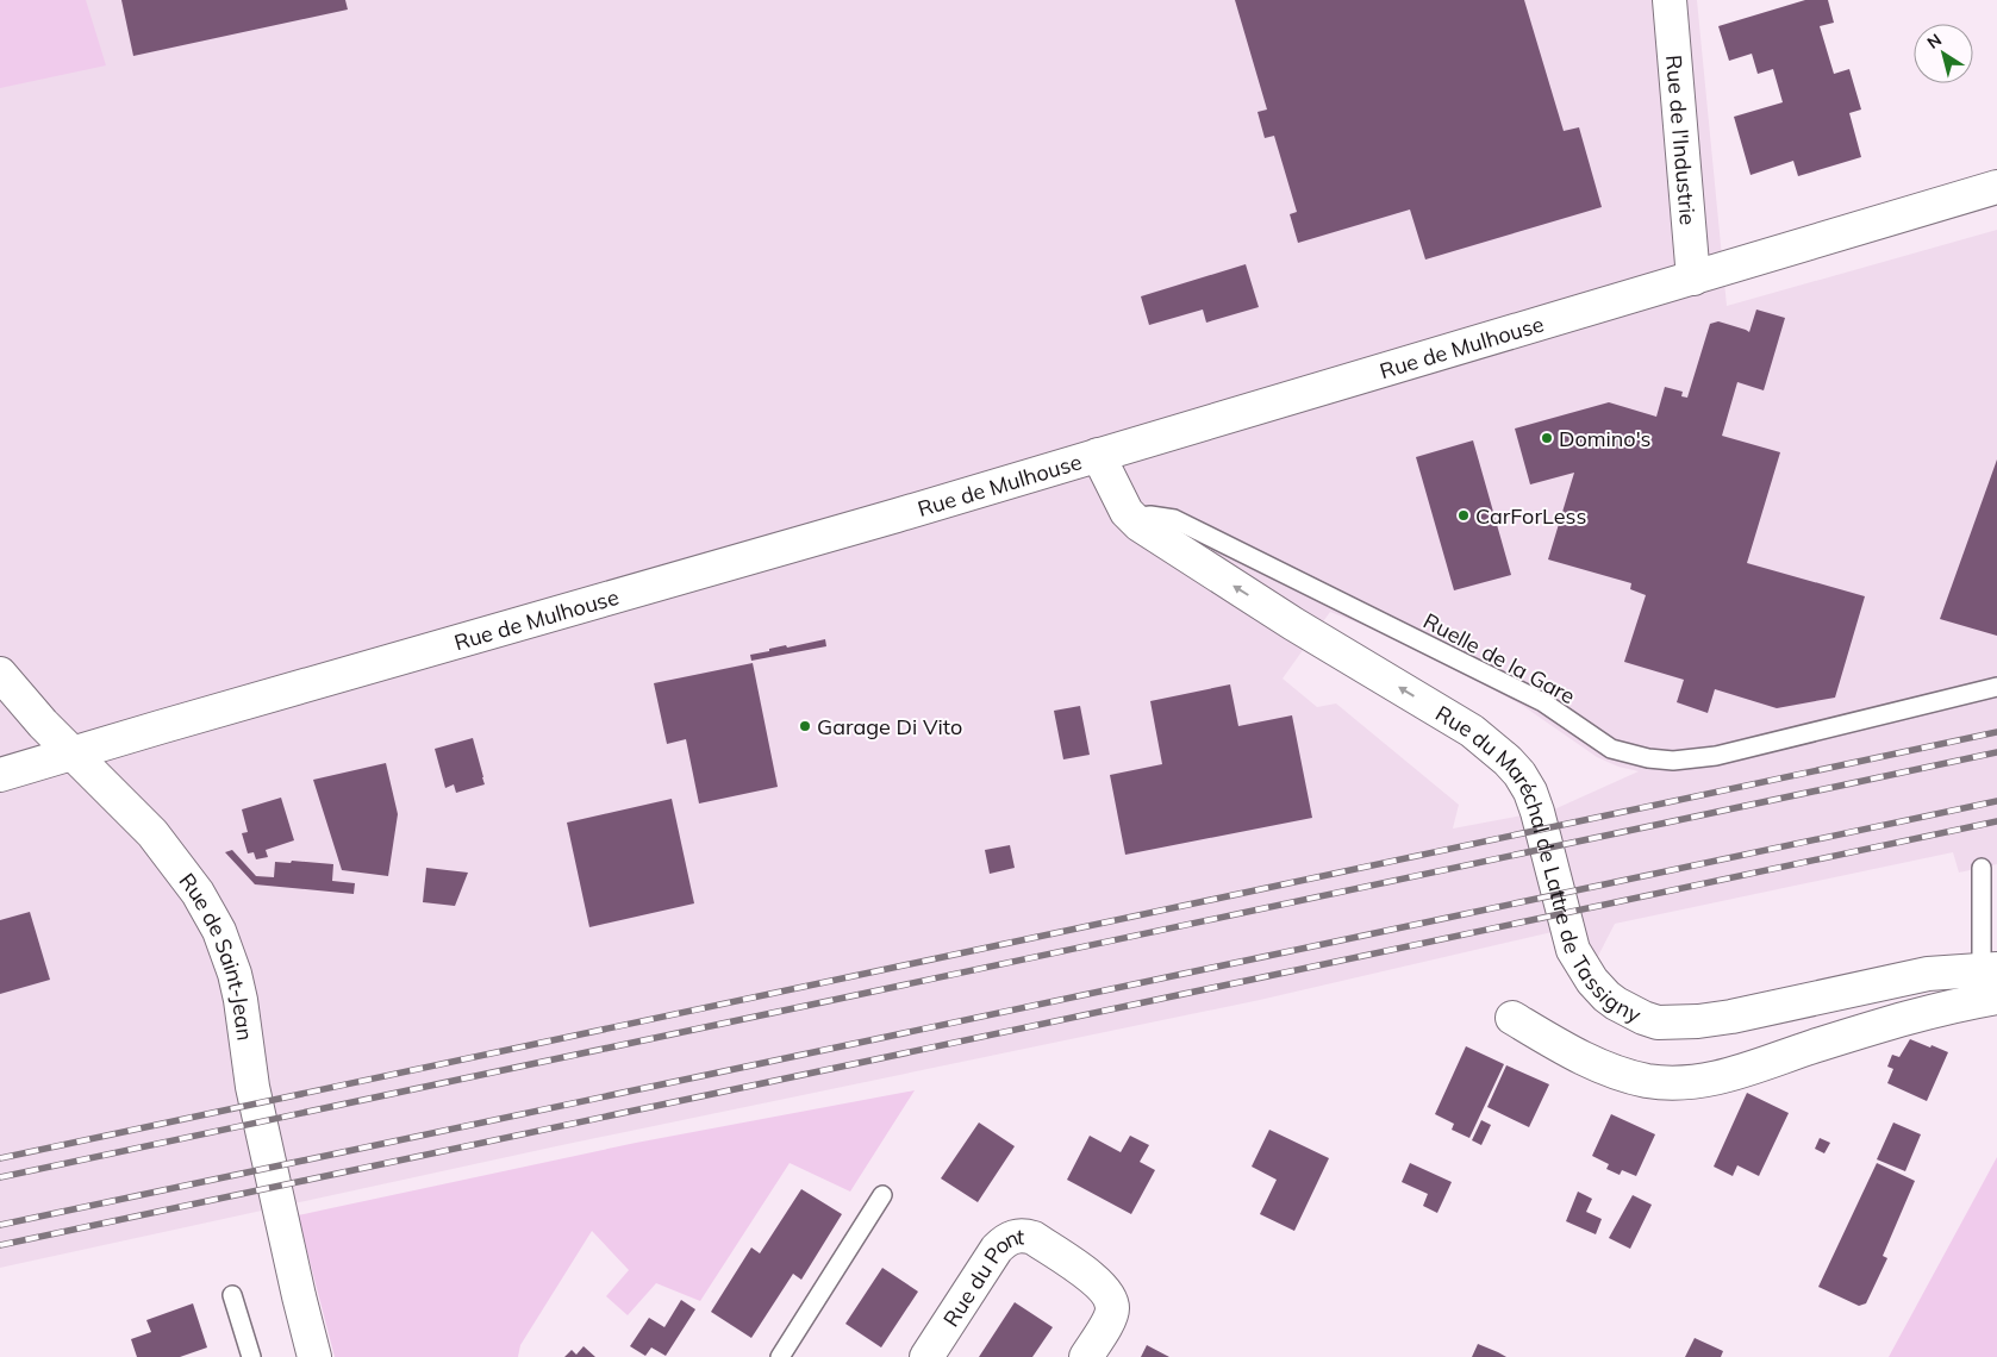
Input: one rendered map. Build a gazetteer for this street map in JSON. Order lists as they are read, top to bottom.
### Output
{
  "streets": {
    "street": [
      "Rue de l'Industrie",
      "Rue de Mulhouse",
      "Rue du Maréchal de Lattre de Tassigny",
      "Rue de Saint-Jean",
      "Rue du Pont"
    ],
    "lane": ["Ruelle de la Gare"]
  },
  "crossings": [
    ["Rue de l'Industrie", "Rue de Mulhouse"],
    ["Rue de Mulhouse", "Rue du Maréchal de Lattre de Tassigny"],
    ["Rue de Mulhouse", "Rue de Saint-Jean"],
    ["Ruelle de la Gare", "Rue du Maréchal de Lattre de Tassigny"]
  ],
  "one_way": ["Rue du Maréchal de Lattre de Tassigny"],
  "places": ["Domino's", "CarForLess", "Garage Di Vito"],
  "north": "top left"
}
